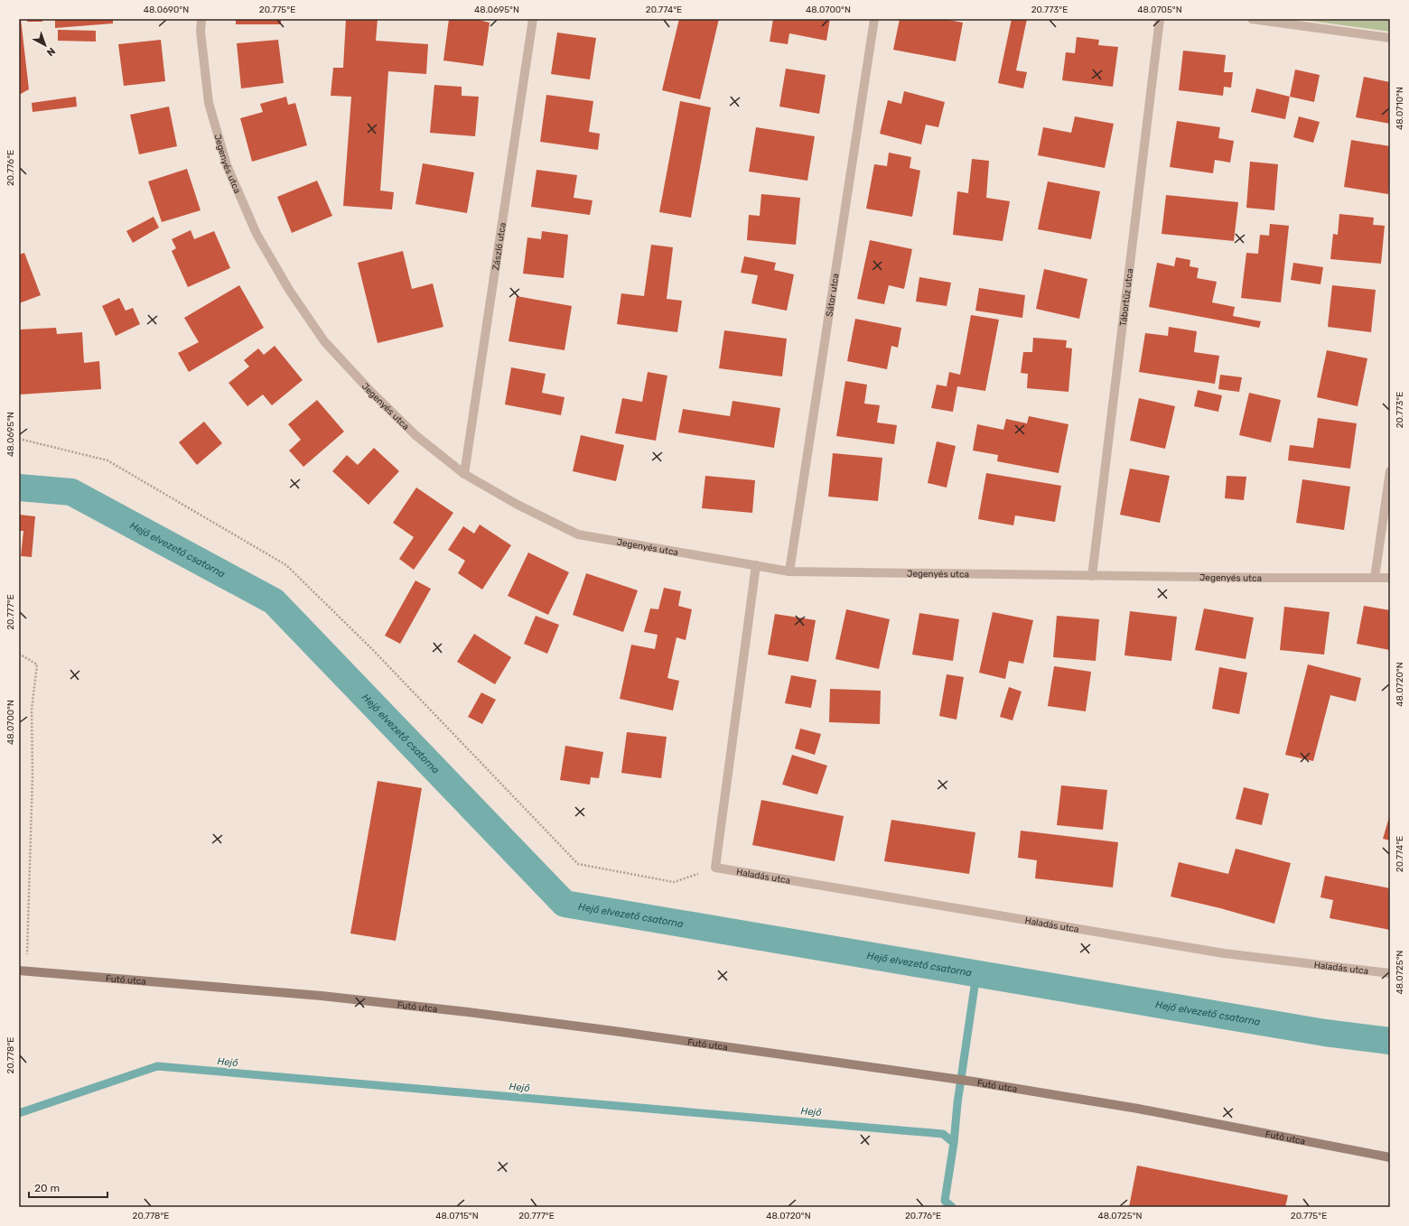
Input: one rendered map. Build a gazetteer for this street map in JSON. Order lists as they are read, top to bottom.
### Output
{
  "streets": {
    "main road": ["Futó utca"],
    "street": [
      "Jegenyés utca",
      "Zászló utca",
      "Sátor utca",
      "Tábortűz utca",
      "Haladás utca"
    ]
  },
  "crossings": [
    ["Jegenyés utca", "Zászló utca"],
    ["Jegenyés utca", "Sátor utca"],
    ["Jegenyés utca", "Tábortűz utca"]
  ],
  "water": ["Hejő elvezető csatorna", "Hejő"],
  "scale_bar": "20 m",
  "north": "bottom right",
  "coordinates": [
    "48.0690°N",
    "20.775°E",
    "48.0695°N",
    "20.774°E",
    "48.0700°N",
    "20.773°E",
    "48.0705°N",
    "48.0710°N",
    "20.776°E",
    "20.777°E",
    "48.0720°N",
    "48.0725°N",
    "20.778°E",
    "48.0715°N"
  ]
}
